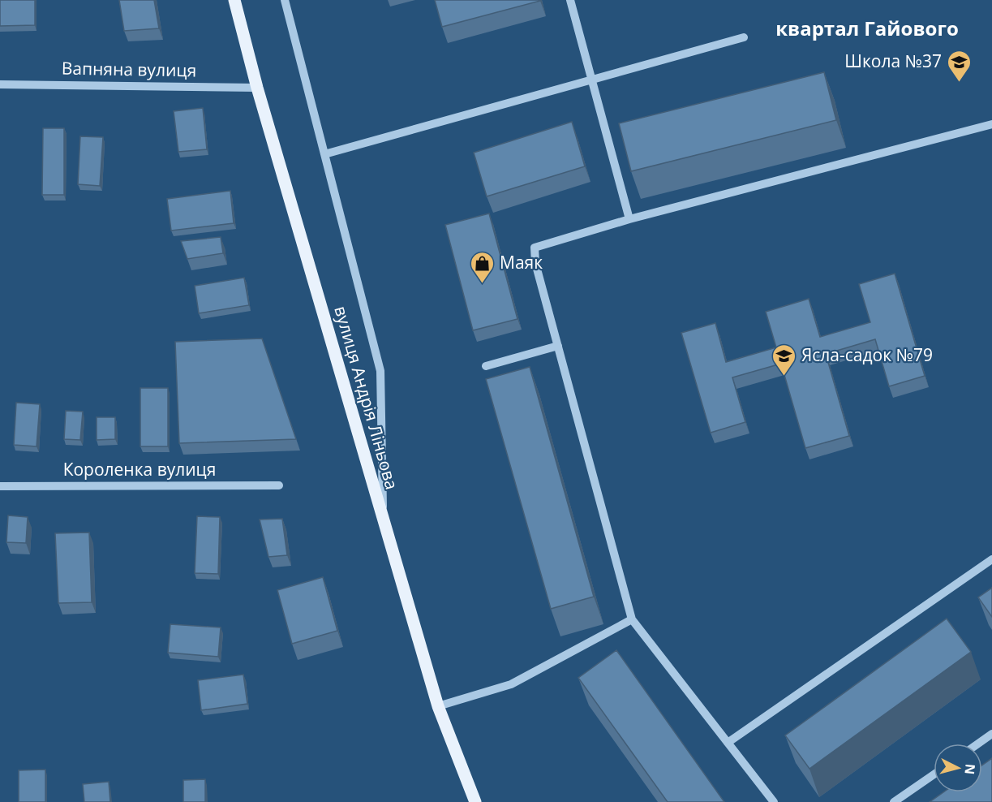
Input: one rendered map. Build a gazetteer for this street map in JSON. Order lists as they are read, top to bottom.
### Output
{
  "streets": {
    "main road": ["вулиця Андрія Ліньова"],
    "street": ["Вапняна вулиця", "Короленка вулиця"]
  },
  "crossings": [
    ["Вапняна вулиця", "вулиця Андрія Ліньова"]
  ],
  "districts": ["квартал Гайового"],
  "places": {
    "school or university": ["Школа №37", "Ясла-садок №79"],
    "shop": ["Маяк"]
  },
  "north": "right"
}
